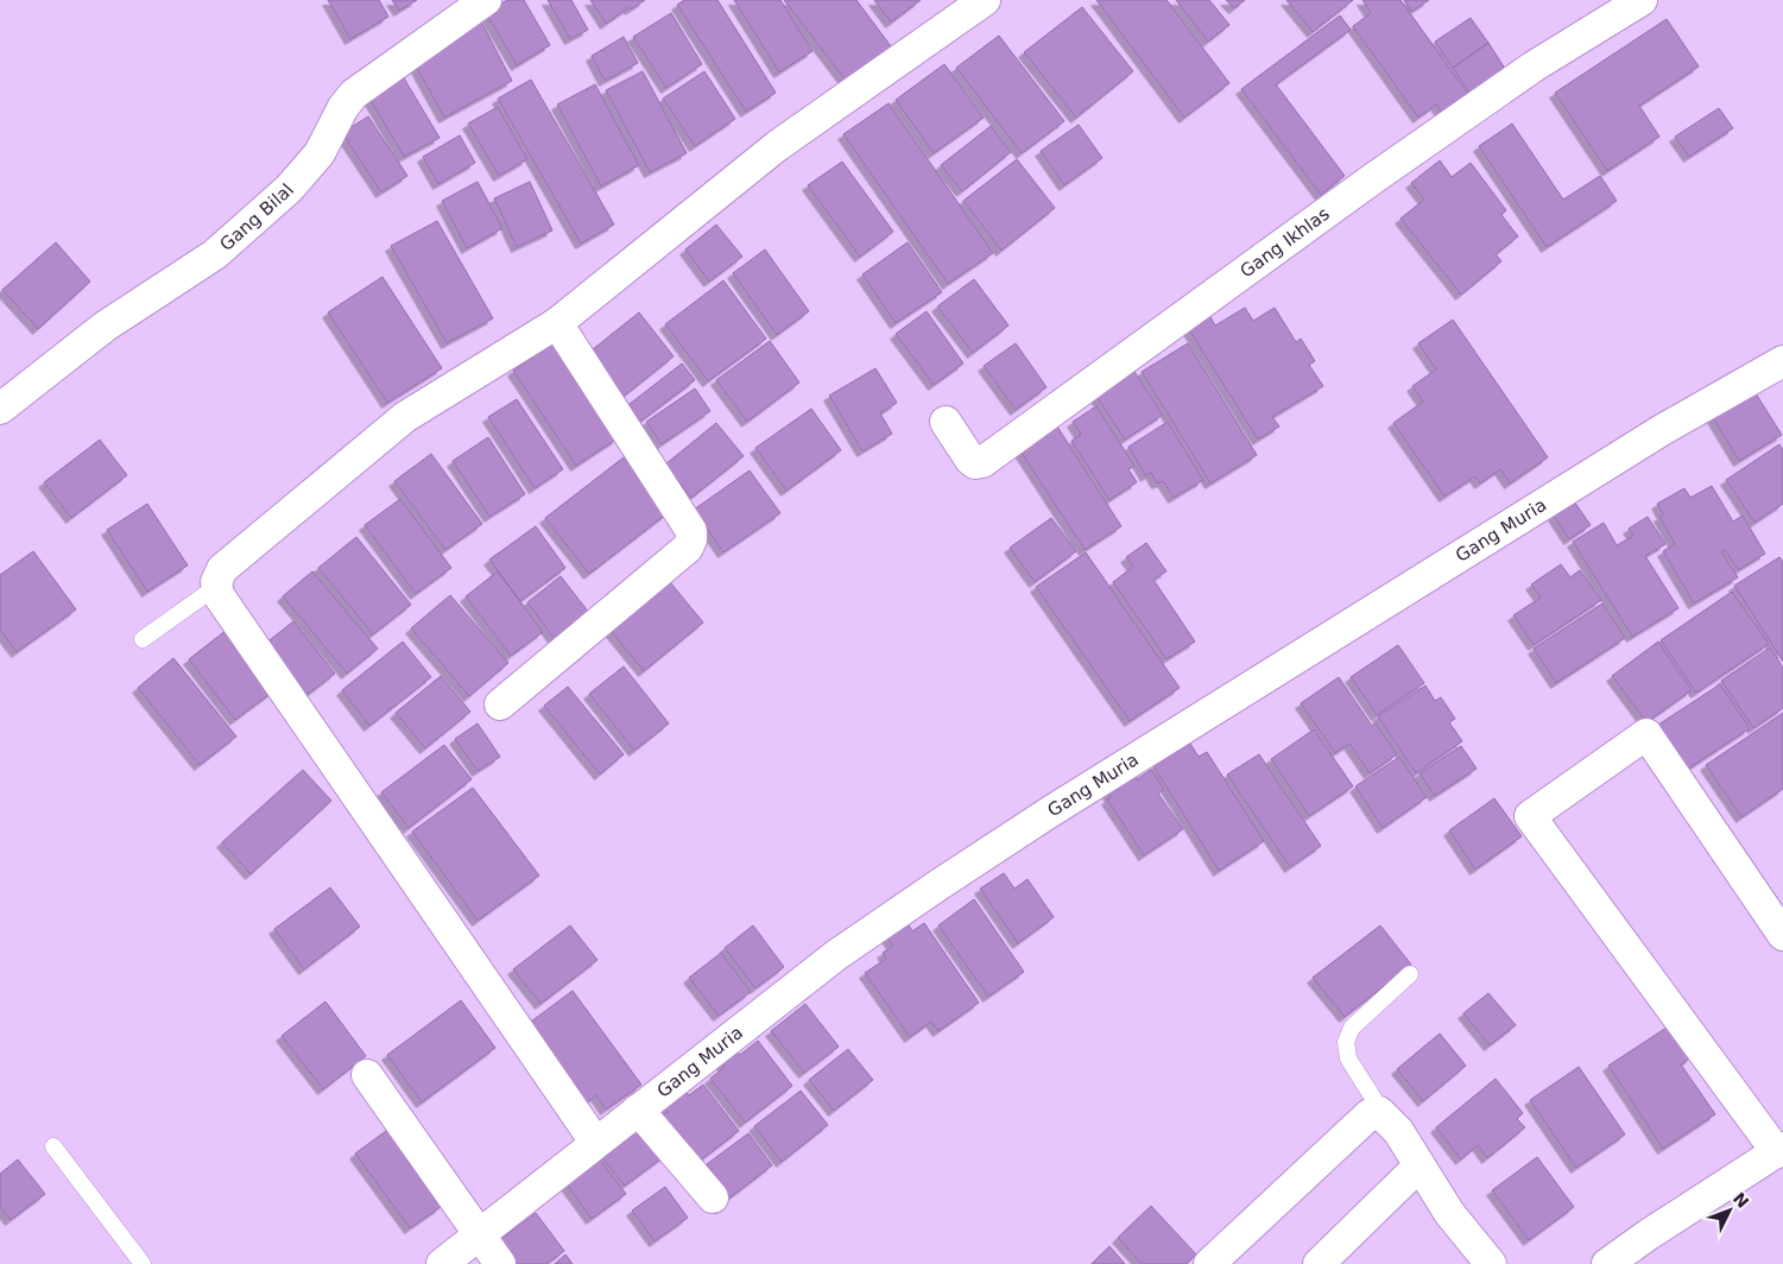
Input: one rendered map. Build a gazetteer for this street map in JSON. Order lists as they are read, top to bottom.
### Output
{
  "streets": {
    "street": ["Gang Bilal", "Gang Ikhlas", "Gang Muria"]
  },
  "north": "top right"
}
